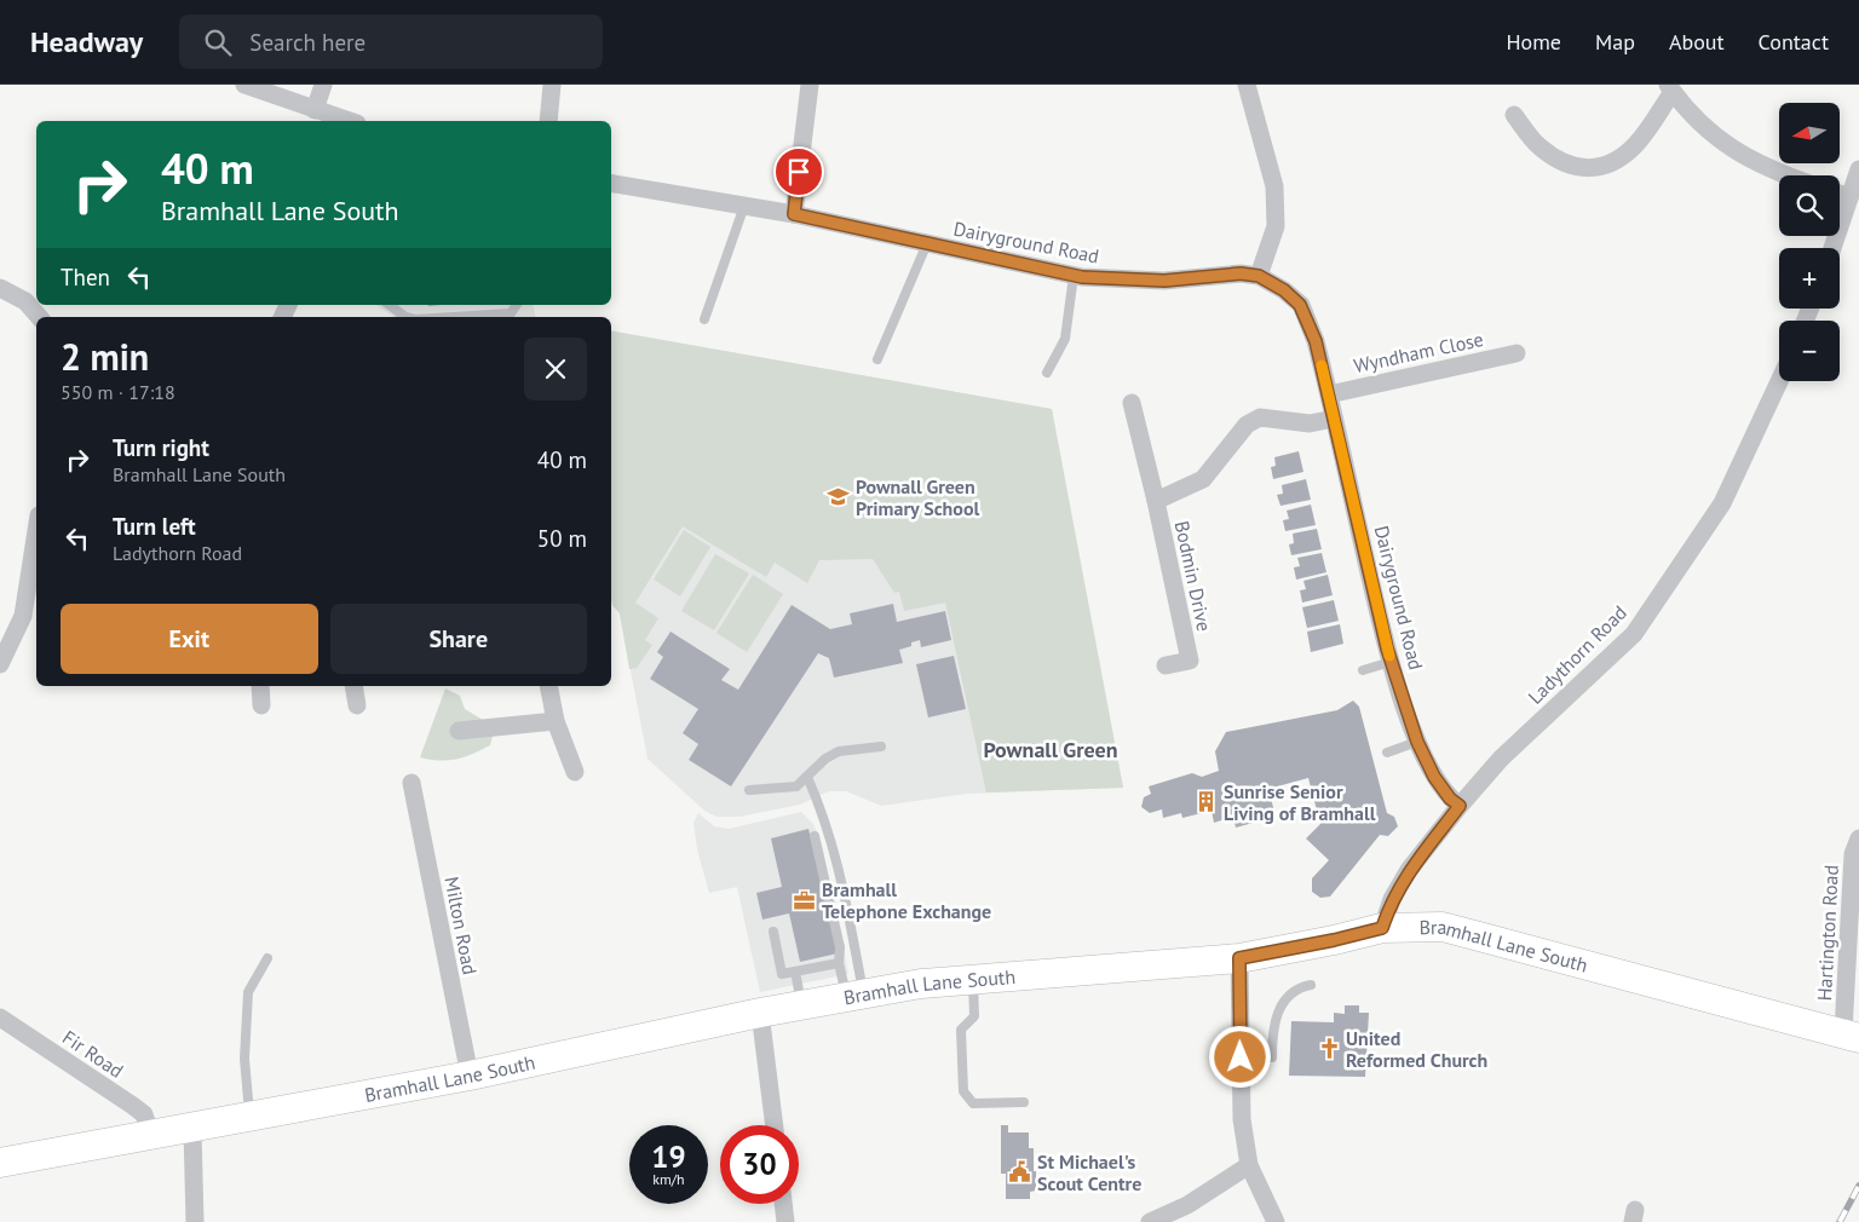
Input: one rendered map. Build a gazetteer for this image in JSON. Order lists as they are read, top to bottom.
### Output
{
  "streets": {
    "main road": ["Bramhall Lane South"],
    "street": [
      "Dairyground Road",
      "Wyndham Close",
      "Bodmin Drive",
      "Ladythorn Road",
      "Milton Road",
      "Hartington Road",
      "Fir Road"
    ]
  },
  "crossings": [
    ["Dairyground Road", "Wyndham Close"],
    ["Dairyground Road", "Bodmin Drive"],
    ["Dairyground Road", "Ladythorn Road"],
    ["Ladythorn Road", "Bramhall Lane South"],
    ["Milton Road", "Bramhall Lane South"],
    ["Hartington Road", "Bramhall Lane South"],
    ["Bramhall Lane South", "Fir Road"]
  ],
  "districts": ["Pownall Green"],
  "places": {
    "school or university": ["Pownall Green Primary School"],
    "building": ["Sunrise Senior Living of Bramhall"],
    "office": ["Bramhall Telephone Exchange"],
    "church": ["United Reformed Church"],
    "public building": ["St Michael's Scout Centre"]
  },
  "north": "left",
  "page": {
    "header": "Headway",
    "search": "Search here",
    "nav": [
      "Home",
      "Map",
      "About",
      "Contact"
    ],
    "map_buttons": ["+", "−"],
    "turn": ["40 m", "Bramhall Lane South"],
    "then": "Then",
    "heading": ["2 min", "550 m · 17:18"],
    "list": [
      {
        "name": "Turn right",
        "note": "Bramhall Lane South",
        "value": "40 m"
      },
      {
        "name": "Turn left",
        "note": "Ladythorn Road",
        "value": "50 m"
      }
    ],
    "buttons": ["Exit", "Share"],
    "speed": "19 km/h",
    "limit": "30"
  }
}
